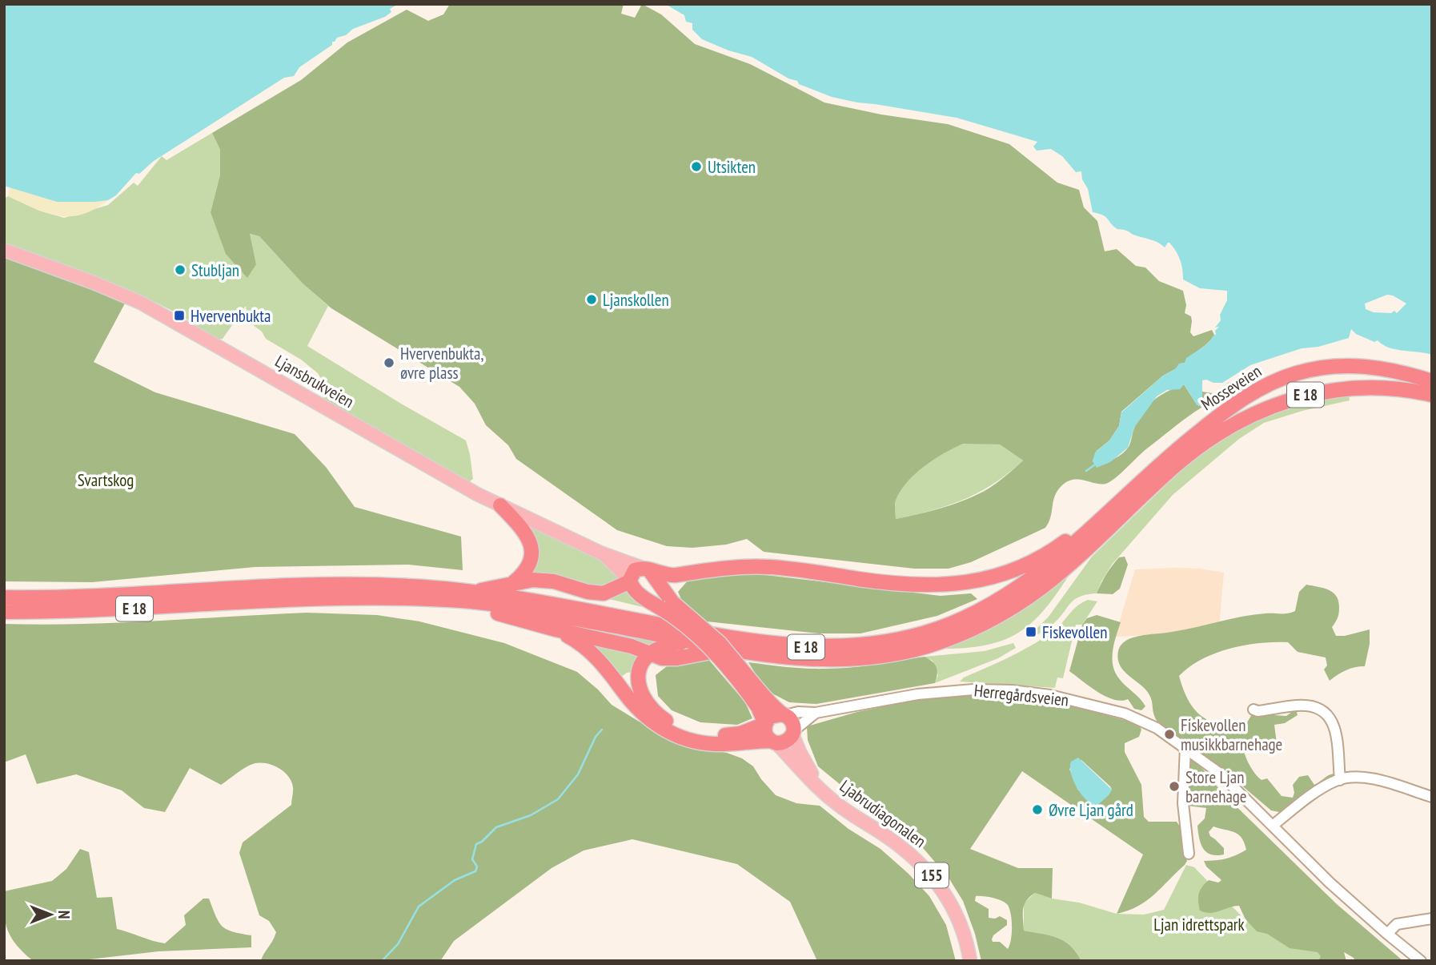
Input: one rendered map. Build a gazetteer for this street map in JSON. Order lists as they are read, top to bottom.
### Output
{
  "streets": {
    "highway": ["Mosseveien", "E 18"],
    "main road": ["Ljansbrukveien", "Ljabrudiagonalen", "155"],
    "street": ["Herregårdsveien"]
  },
  "crossings": [
    ["Ljansbrukveien", "E 18"],
    ["Mosseveien", "E 18"],
    ["E 18", "Herregårdsveien"],
    ["E 18", "Ljabrudiagonalen"],
    ["Herregårdsveien", "Ljabrudiagonalen"]
  ],
  "parks": ["Svartskog", "Ljan idrettspark"],
  "places": {
    "other": [
      "Utsikten",
      "Stubljan",
      "Ljanskollen",
      "Hvervenbukta, øvre plass",
      "Fiskevollen musikkbarnehage",
      "Store Ljan barnehage",
      "Øvre Ljan gård"
    ],
    "transit": ["Hvervenbukta", "Fiskevollen"]
  },
  "north": "right"
}
